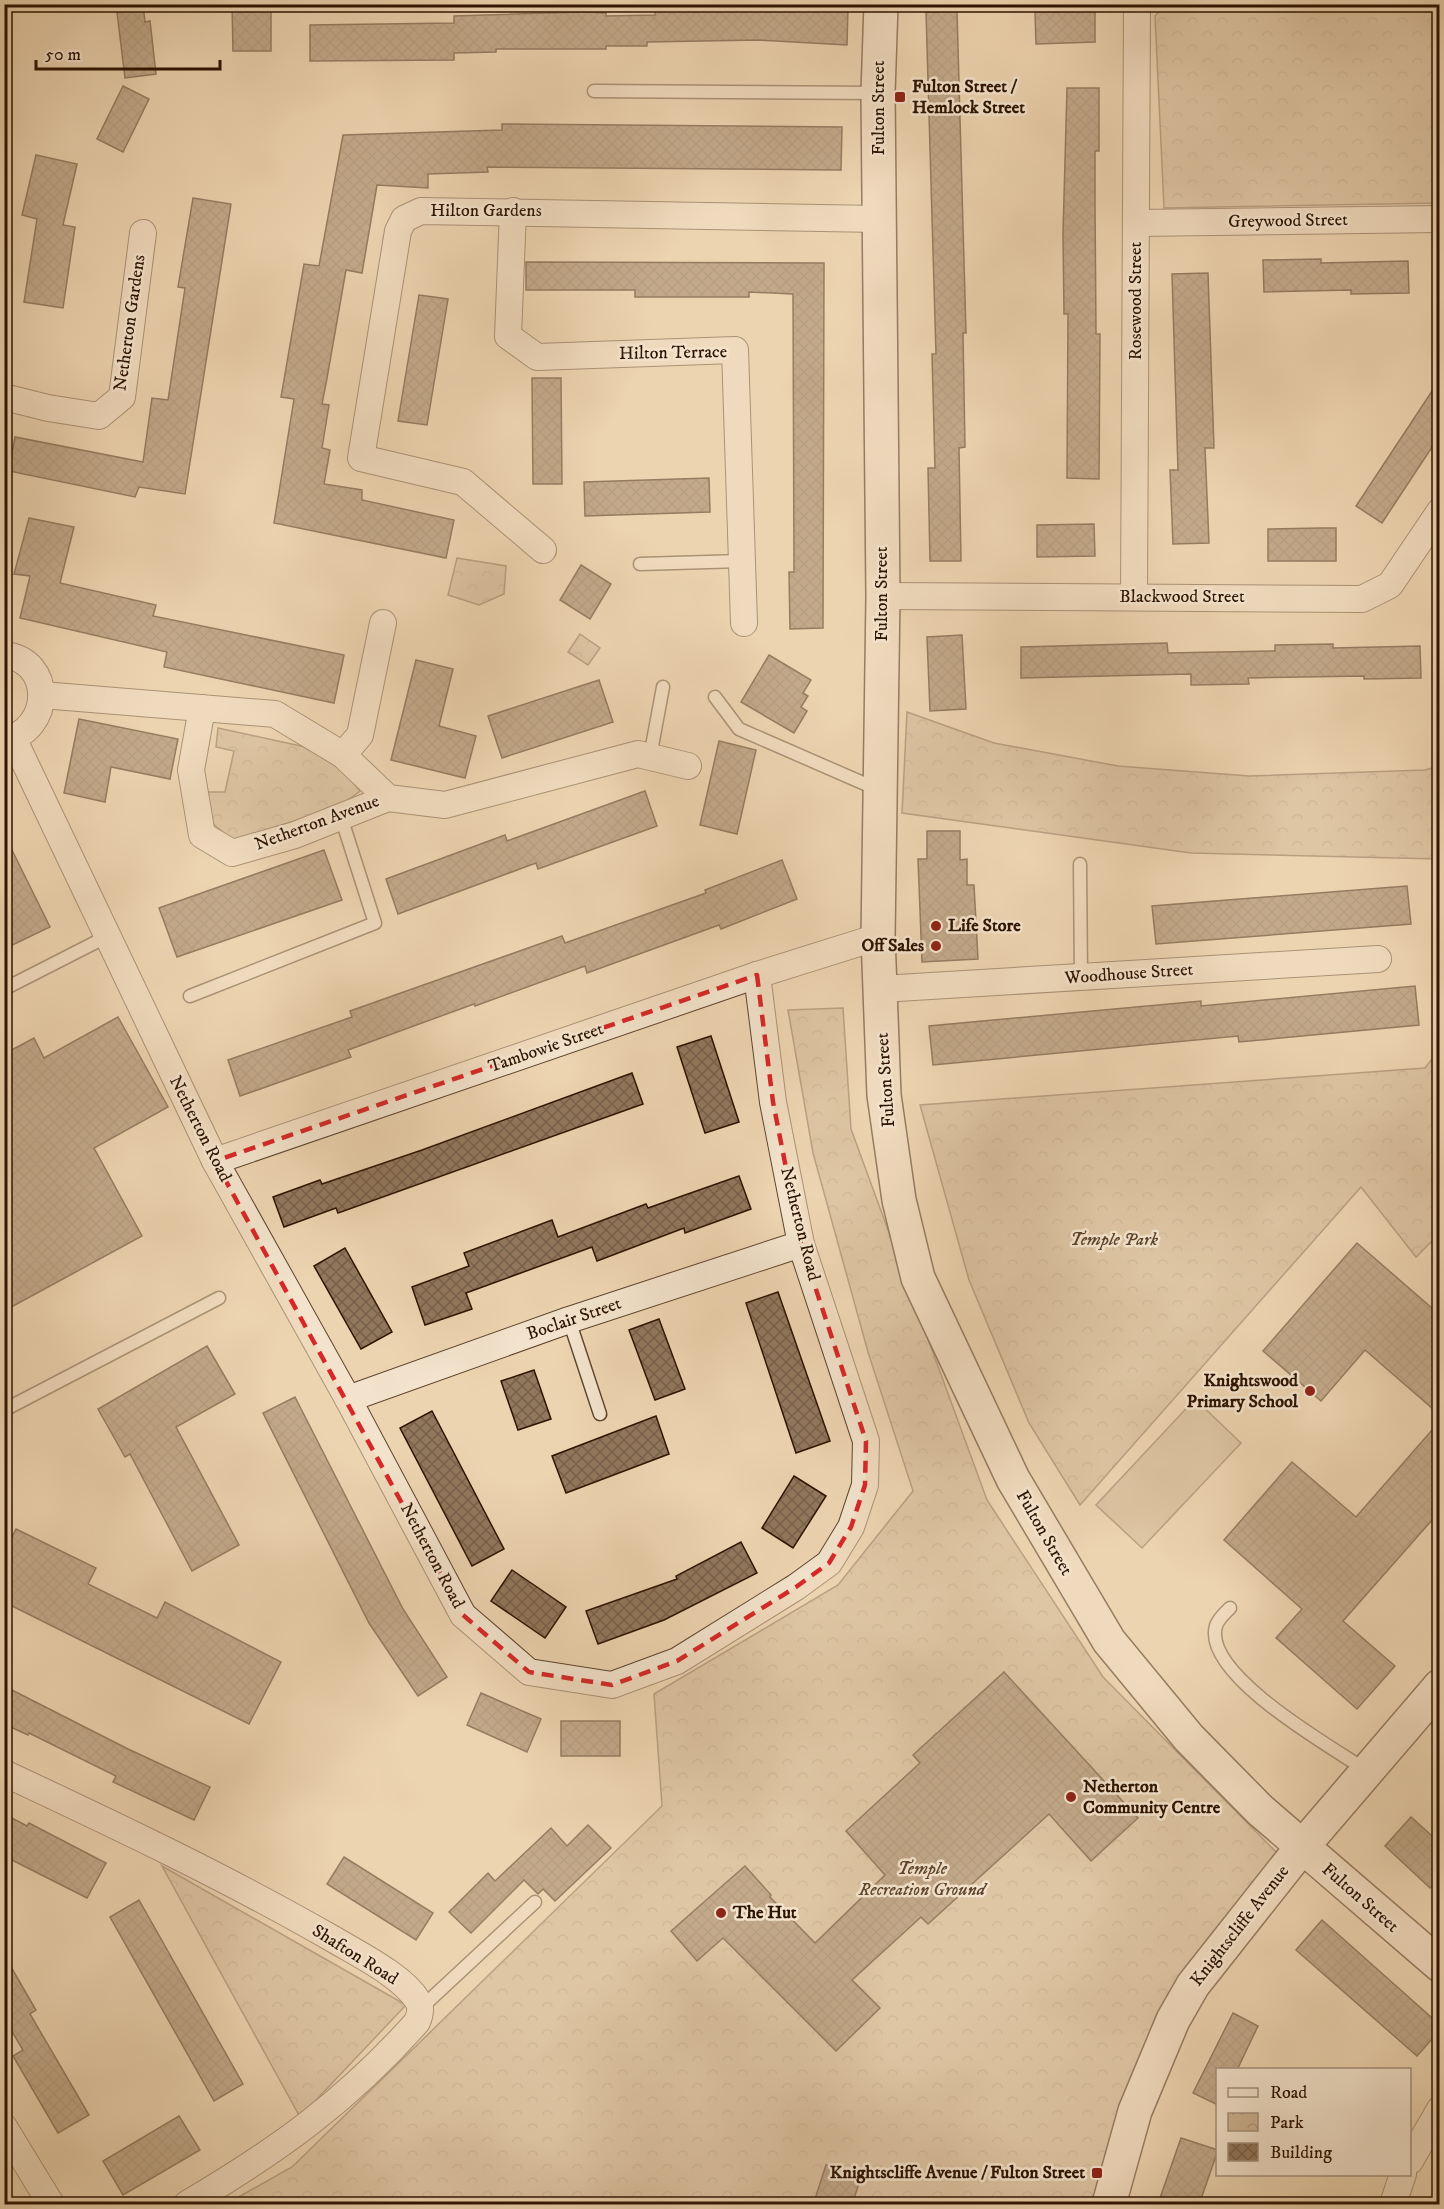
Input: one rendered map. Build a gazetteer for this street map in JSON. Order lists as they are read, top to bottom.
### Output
{
  "streets": {
    "street": [
      "Fulton Street",
      "Hilton Gardens",
      "Greywood Street",
      "Rosewood Street",
      "Netherton Gardens",
      "Hilton Terrace",
      "Blackwood Street",
      "Netherton Avenue",
      "Woodhouse Street",
      "Tambowie Street",
      "Netherton Road",
      "Boclair Street",
      "Knightscliffe Avenue",
      "Shafton Road"
    ]
  },
  "crossings": [
    ["Fulton Street", "Hilton Gardens"],
    ["Fulton Street", "Blackwood Street"],
    ["Fulton Street", "Woodhouse Street"],
    ["Fulton Street", "Tambowie Street"],
    ["Fulton Street", "Knightscliffe Avenue"],
    ["Hilton Gardens", "Hilton Terrace"],
    ["Greywood Street", "Rosewood Street"],
    ["Rosewood Street", "Blackwood Street"],
    ["Tambowie Street", "Netherton Road"],
    ["Netherton Road", "Boclair Street"]
  ],
  "parks": ["Temple Park", "Temple Recreation Ground"],
  "places": {
    "transit": ["Fulton Street / Hemlock Street", "Knightscliffe Avenue / Fulton Street"],
    "other": [
      "Life Store",
      "Off Sales",
      "Knightswood Primary School",
      "Netherton Community Centre",
      "The Hut"
    ]
  },
  "legend": ["Road", "Park", "Building"],
  "scale_bar": "50 m"
}
